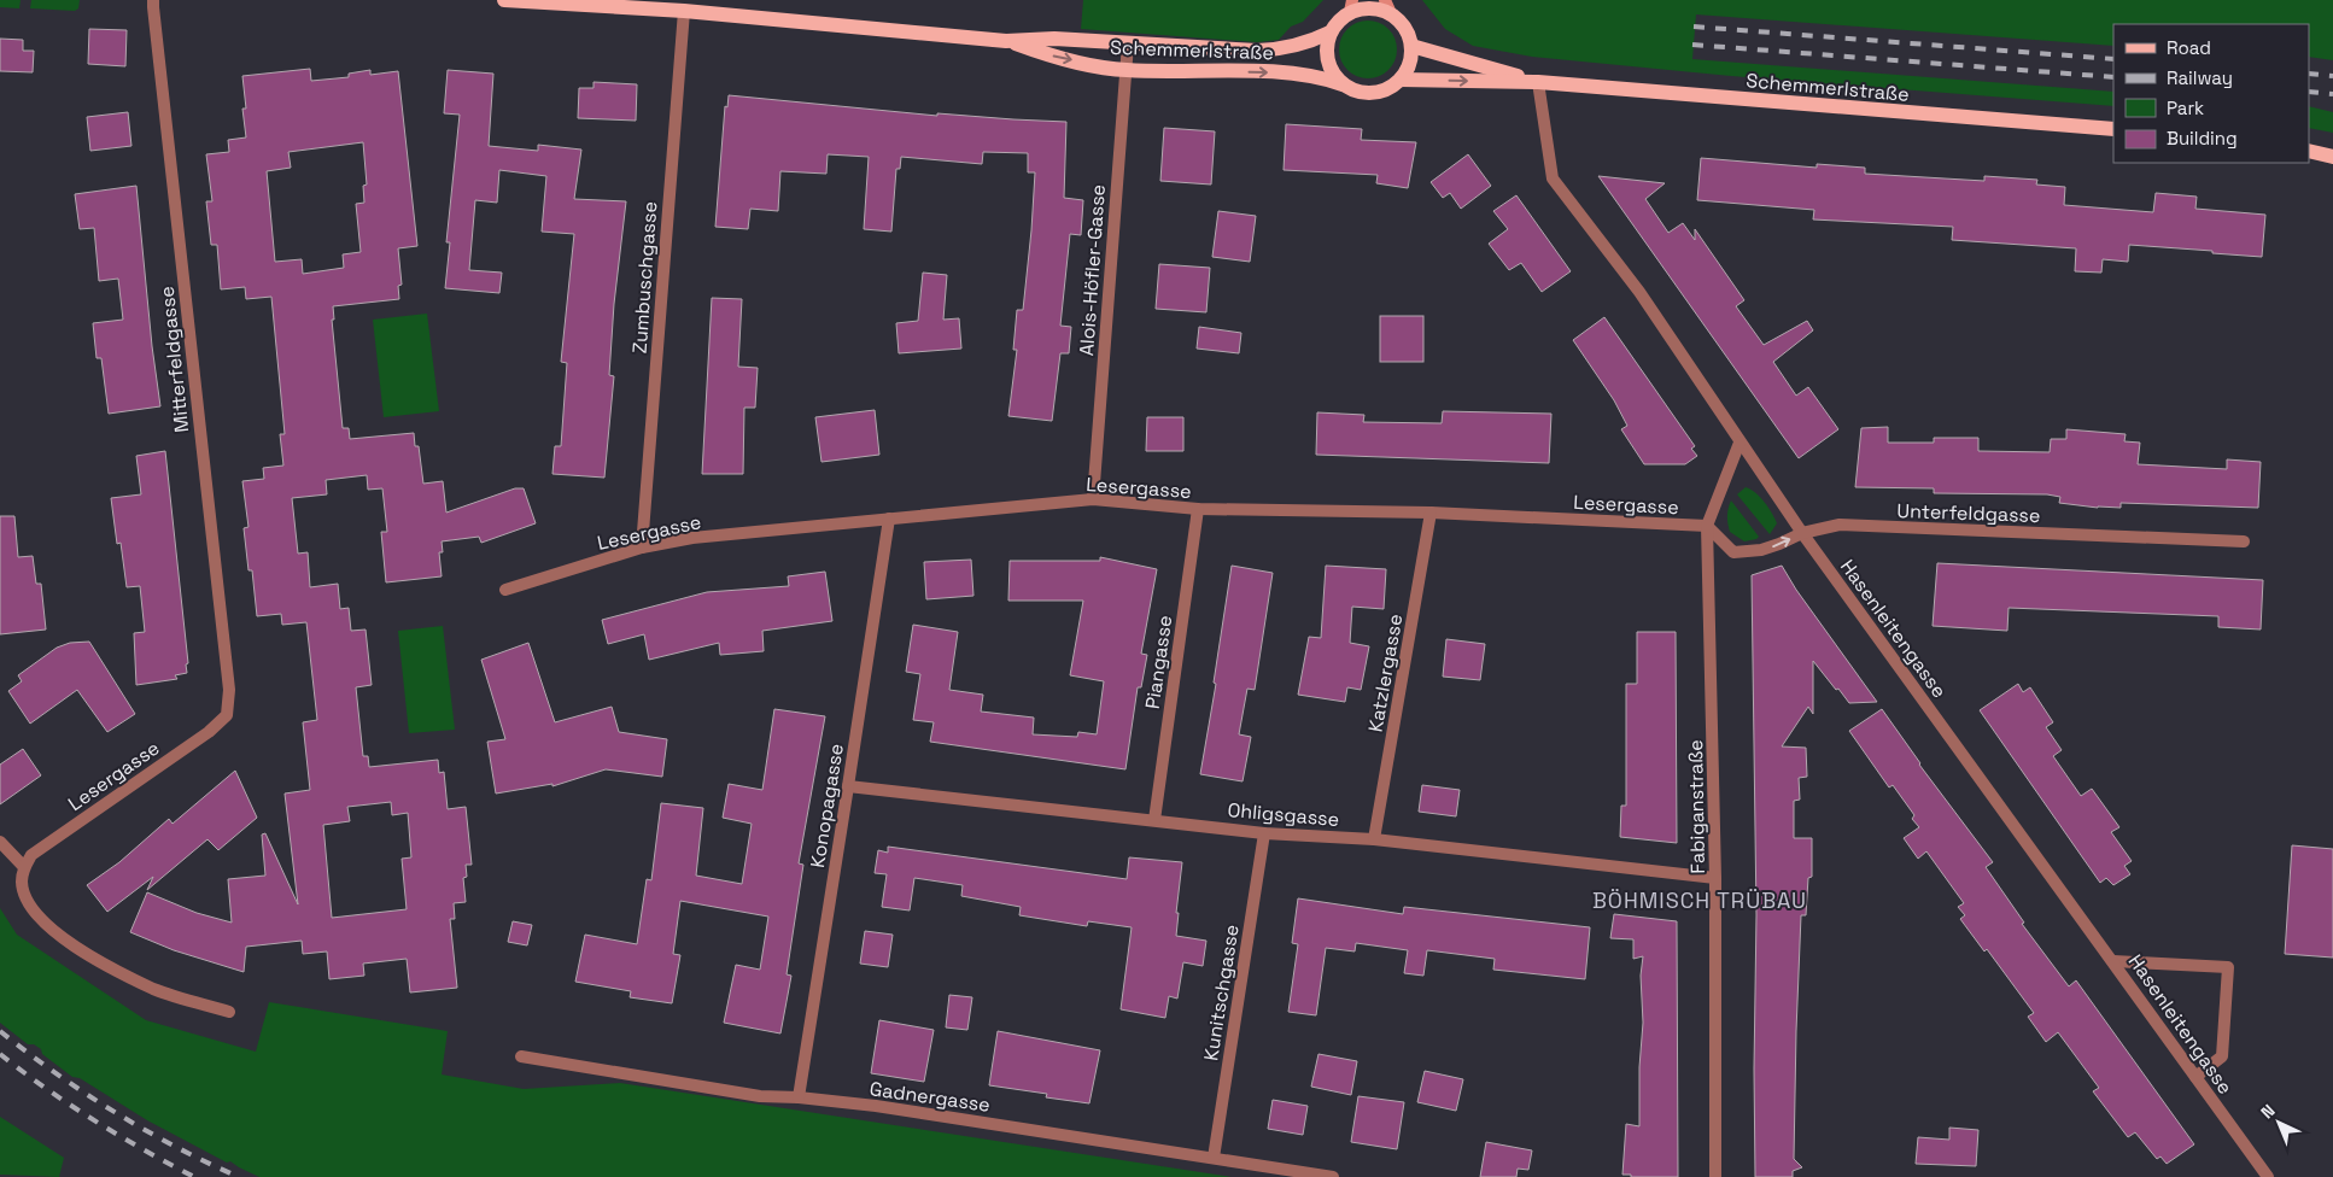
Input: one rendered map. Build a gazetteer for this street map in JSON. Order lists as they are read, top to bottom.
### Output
{
  "streets": {
    "main road": ["Schemmerlstraße"],
    "street": [
      "Alois-Höfler-Gasse",
      "Zumbuschgasse",
      "Mitterfeldgasse",
      "Lesergasse",
      "Unterfeldgasse",
      "Hasenleitengasse",
      "Piangasse",
      "Katzlergasse",
      "Konopagasse",
      "Fabiganstraße",
      "Ohligsgasse",
      "Kunitschgasse",
      "Gadnergasse"
    ]
  },
  "crossings": [
    ["Schemmerlstraße", "Alois-Höfler-Gasse"],
    ["Schemmerlstraße", "Zumbuschgasse"],
    ["Schemmerlstraße", "Hasenleitengasse"],
    ["Alois-Höfler-Gasse", "Lesergasse"],
    ["Zumbuschgasse", "Lesergasse"],
    ["Mitterfeldgasse", "Lesergasse"],
    ["Lesergasse", "Unterfeldgasse"],
    ["Lesergasse", "Piangasse"],
    ["Lesergasse", "Katzlergasse"],
    ["Lesergasse", "Konopagasse"],
    ["Lesergasse", "Fabiganstraße"],
    ["Unterfeldgasse", "Hasenleitengasse"],
    ["Unterfeldgasse", "Fabiganstraße"],
    ["Hasenleitengasse", "Fabiganstraße"],
    ["Piangasse", "Ohligsgasse"],
    ["Katzlergasse", "Ohligsgasse"],
    ["Konopagasse", "Ohligsgasse"],
    ["Konopagasse", "Gadnergasse"],
    ["Fabiganstraße", "Ohligsgasse"],
    ["Ohligsgasse", "Kunitschgasse"],
    ["Kunitschgasse", "Gadnergasse"]
  ],
  "districts": ["BÖHMISCH TRÜBAU"],
  "legend": [
    "Road",
    "Railway",
    "Park",
    "Building"
  ],
  "north": "top left"
}
